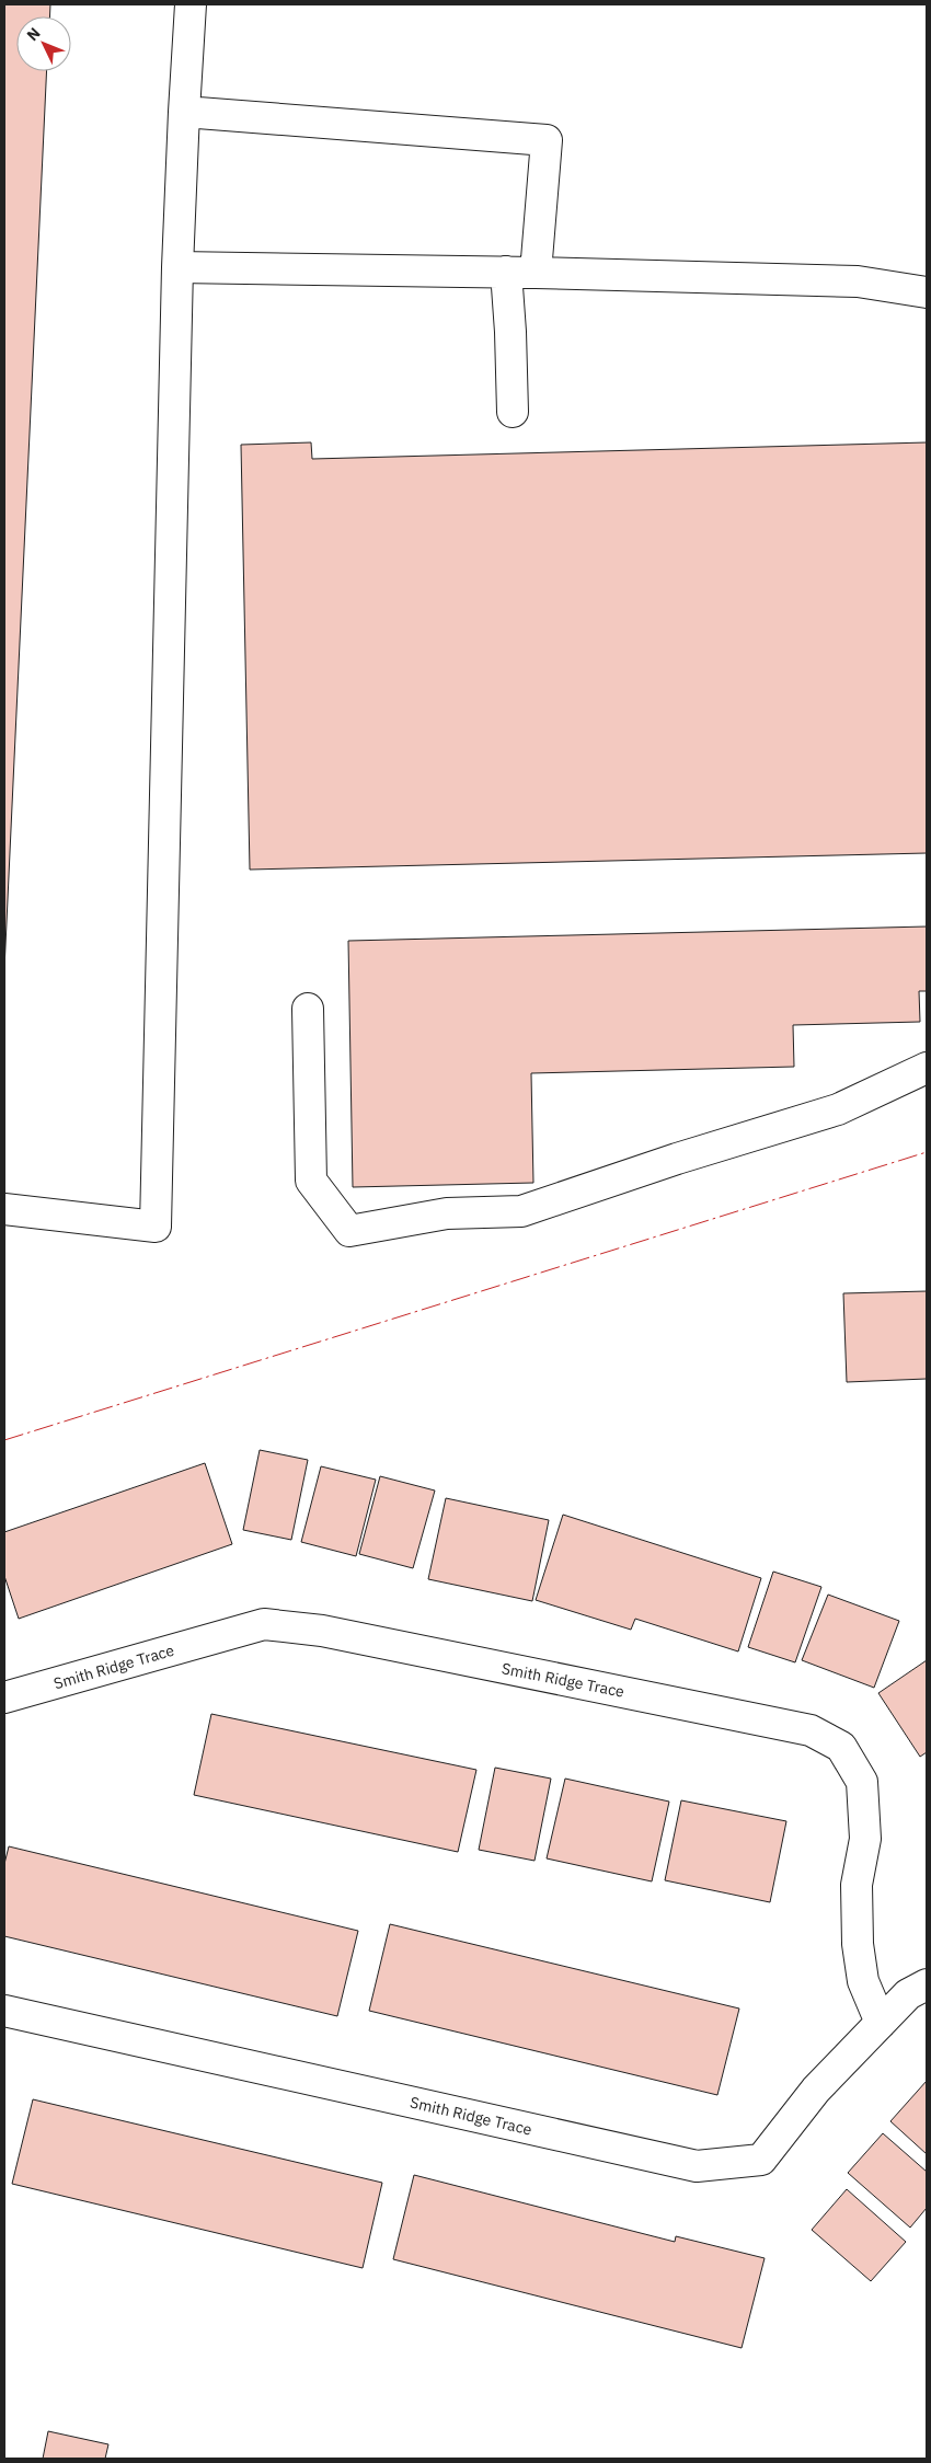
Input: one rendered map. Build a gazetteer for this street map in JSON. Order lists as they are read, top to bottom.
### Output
{
  "streets": {
    "street": ["Smith Ridge Trace"]
  },
  "north": "top left"
}
